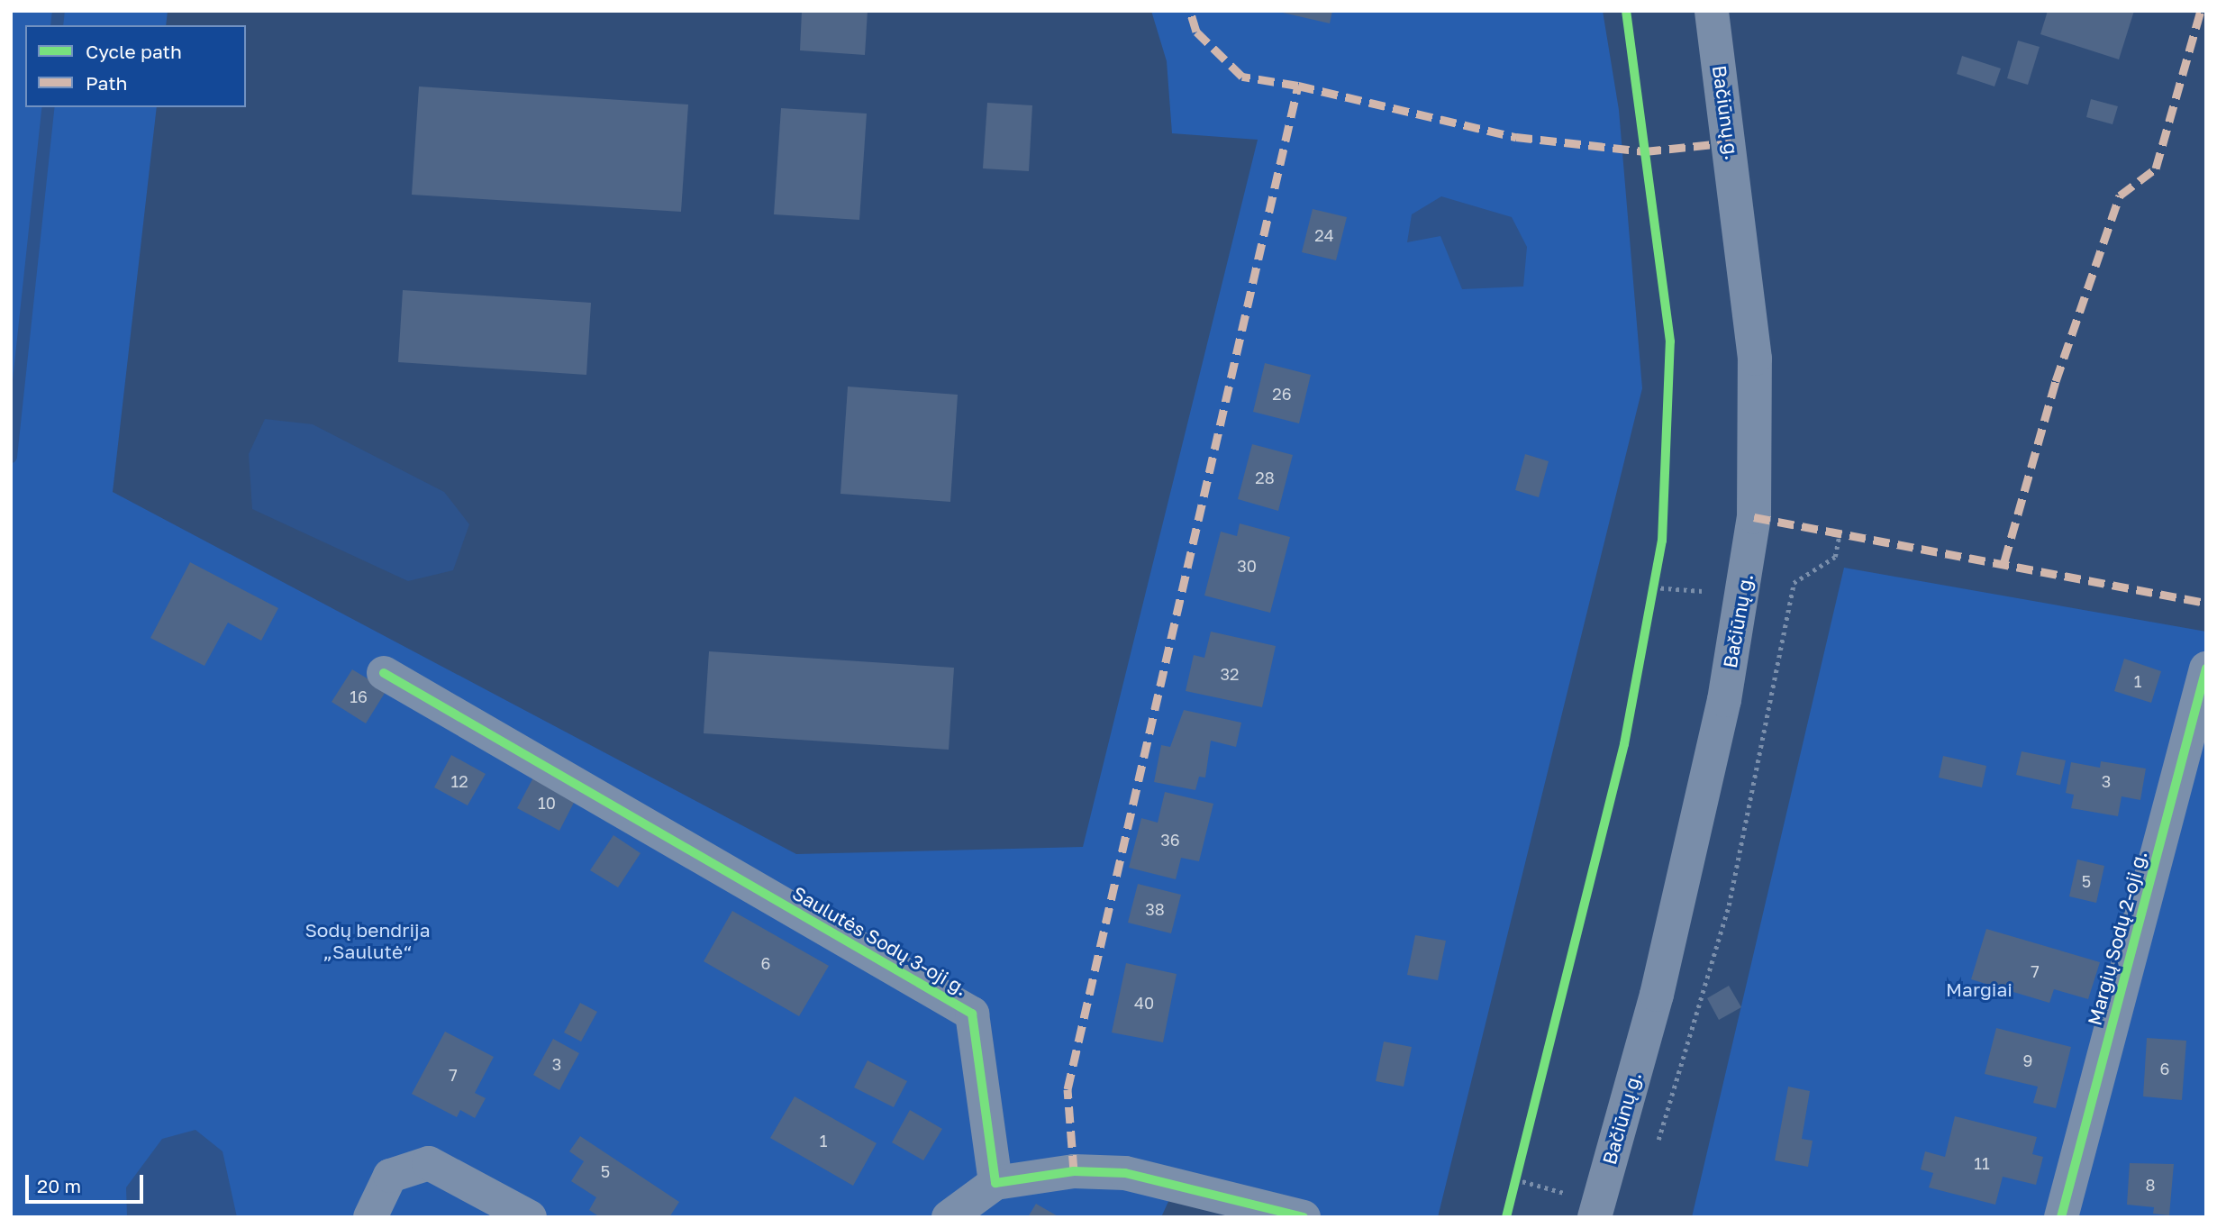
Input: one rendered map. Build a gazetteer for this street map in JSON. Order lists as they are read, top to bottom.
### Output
{
  "streets": {
    "main road": ["Bačiūnų g."],
    "street": ["Margių Sodų 2-oji g.", "Saulutės Sodų 3-oji g."]
  },
  "parks": ["Sodų bendrija „Saulutė“", "Margiai"],
  "house_numbers": [
    "24",
    "26",
    "28",
    "30",
    "32",
    "1",
    "16",
    "12",
    "3",
    "10",
    "36",
    "5",
    "38",
    "6",
    "7",
    "40",
    "9",
    "3",
    "6",
    "7",
    "1",
    "11",
    "5",
    "8"
  ],
  "legend": ["Cycle path", "Path"],
  "scale_bar": "20 m"
}
